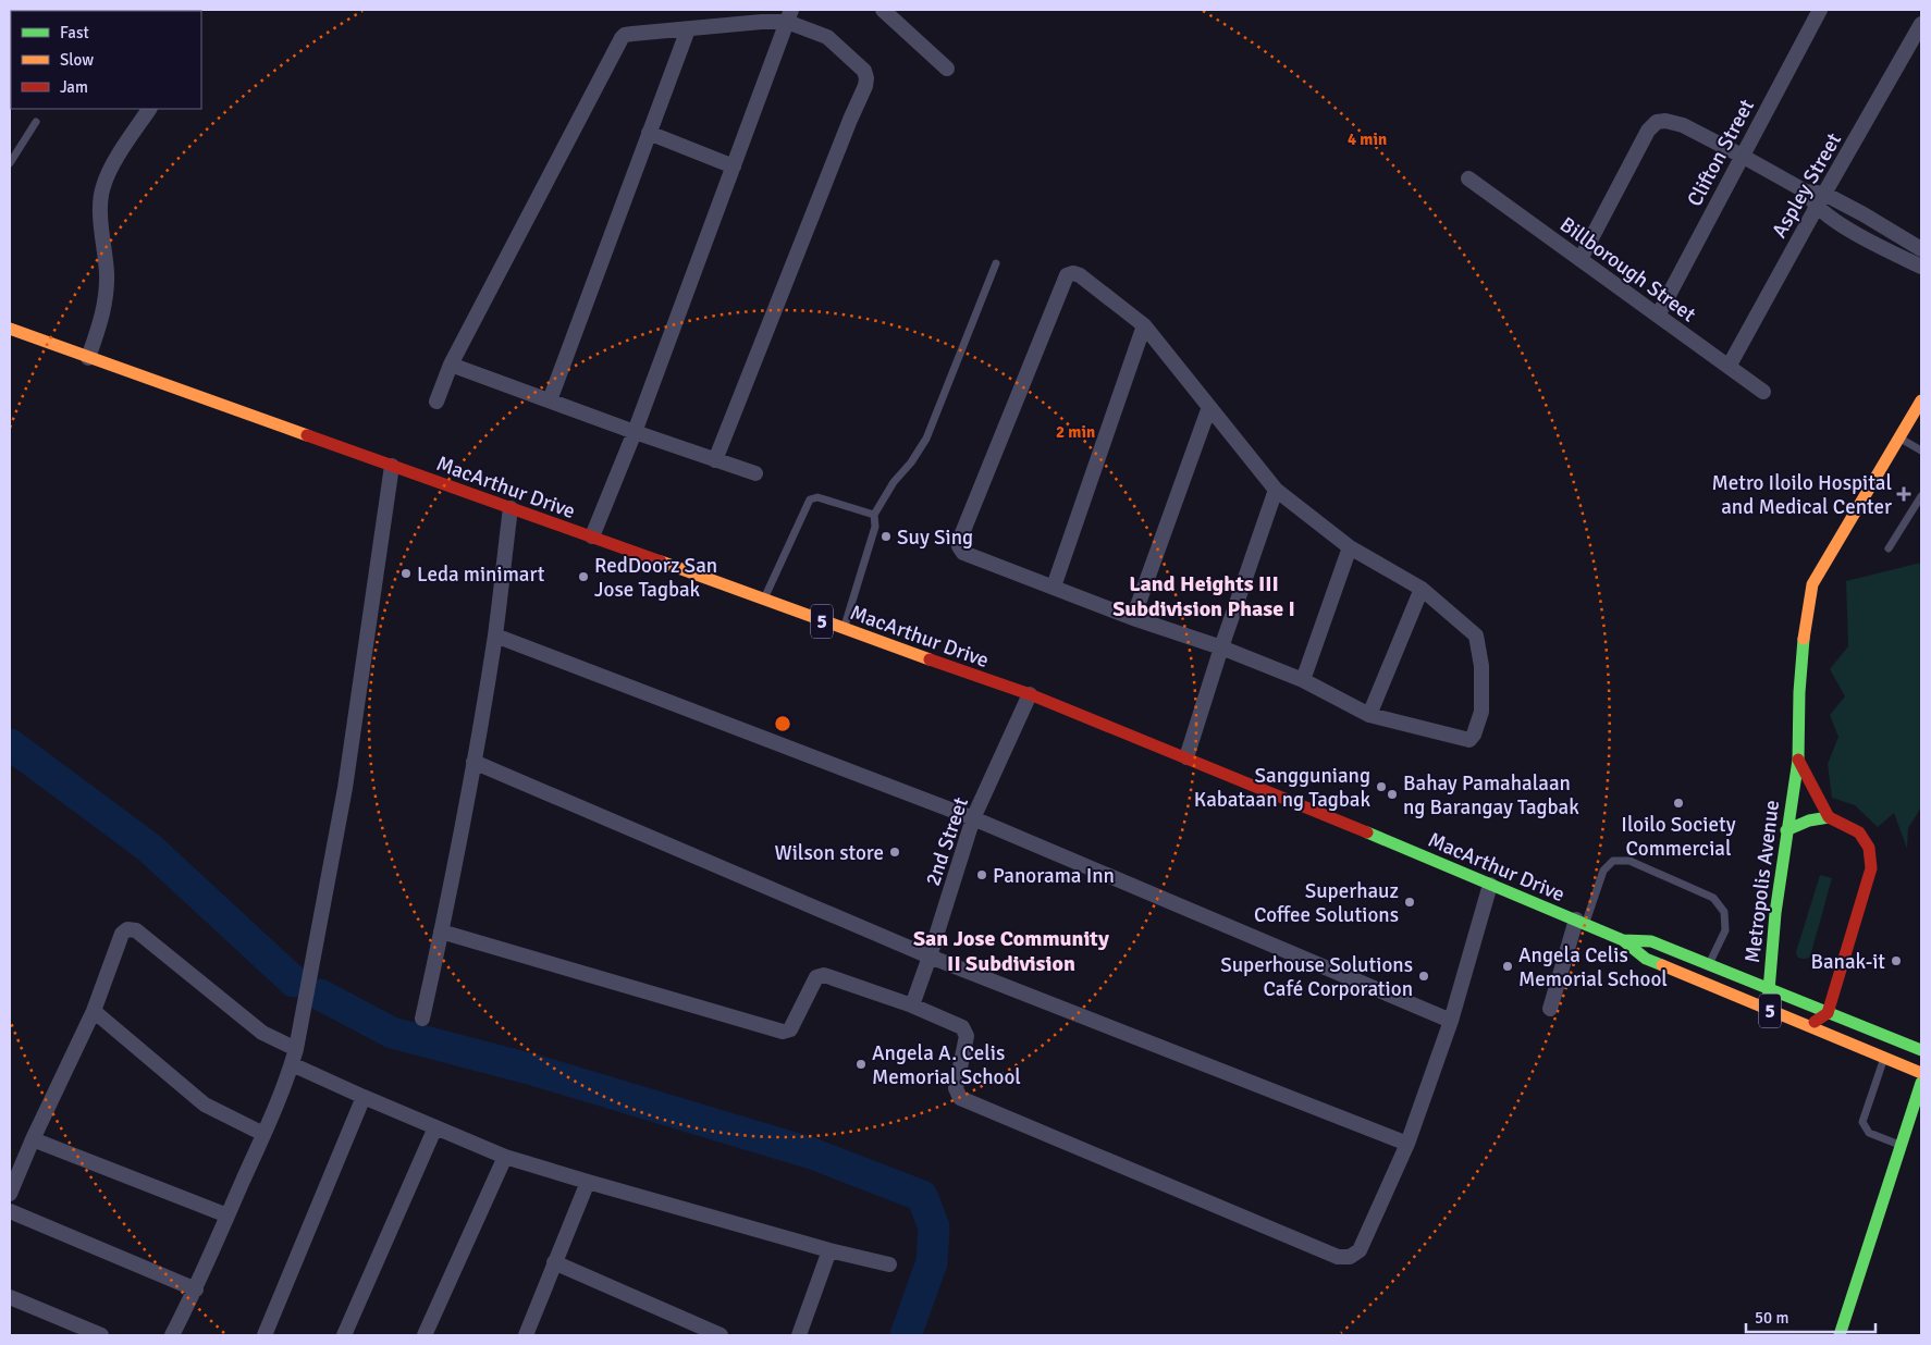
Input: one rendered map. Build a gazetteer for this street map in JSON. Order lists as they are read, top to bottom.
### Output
{
  "streets": {
    "main road": ["MacArthur Drive", "5", "Metropolis Avenue"],
    "street": [
      "Clifton Street",
      "Aspley Street",
      "Billborough Street",
      "2nd Street"
    ]
  },
  "crossings": [
    ["Clifton Street", "Billborough Street"],
    ["Aspley Street", "Billborough Street"],
    ["MacArthur Drive", "2nd Street"],
    ["MacArthur Drive", "Metropolis Avenue"]
  ],
  "districts": ["Land Heights III Subdivision Phase I", "San Jose Community II Subdivision"],
  "places": {
    "health": ["Metro Iloilo Hospital and Medical Center"],
    "other": [
      "Suy Sing",
      "Leda minimart",
      "RedDoorz San Jose Tagbak",
      "Sangguniang Kabataan ng Tagbak",
      "Bahay Pamahalaan ng Barangay Tagbak",
      "Iloilo Society Commercial",
      "Wilson store",
      "Panorama Inn",
      "Superhauz Coffee Solutions",
      "Banak-it",
      "Angela Celis Memorial School",
      "Superhouse Solutions Café Corporation",
      "Angela A. Celis Memorial School"
    ]
  },
  "legend": ["Fast", "Slow", "Jam"],
  "scale_bar": "50 m",
  "rings": ["4 min", "2 min"]
}
